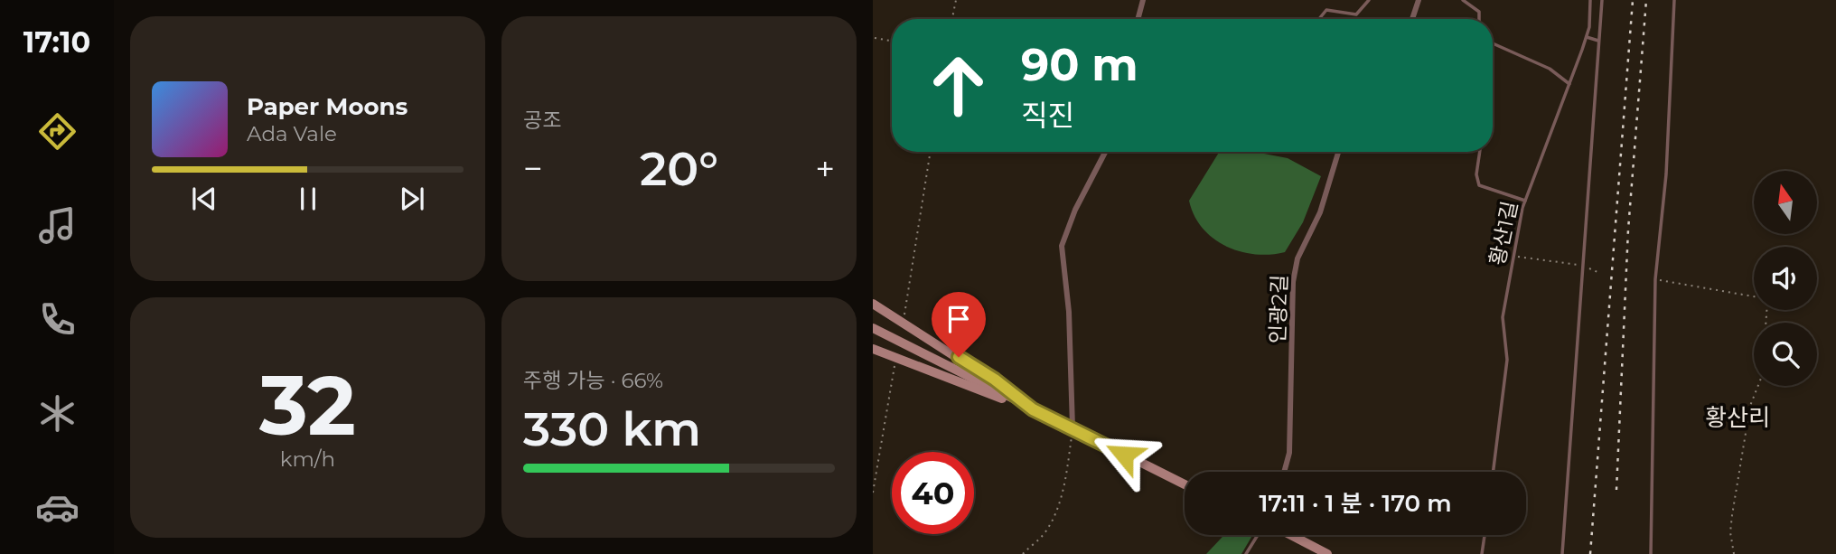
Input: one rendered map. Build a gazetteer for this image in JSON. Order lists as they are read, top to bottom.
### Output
{
  "streets": {
    "street": ["인광2길"],
    "lane": ["황산1길"]
  },
  "districts": ["황산리"],
  "north": "top",
  "page": {
    "tabs": "17:10",
    "tile": [
      "공조",
      ["32", "km/h"],
      ["주행 가능 · 66%", "330 km"]
    ],
    "turn": ["90 m", "직진"],
    "song": ["Paper Moons", "Ada Vale"],
    "heat": ["−", "20°", "+"],
    "limit": "40",
    "trip": "17:11 · 1 분 · 170 m"
  }
}
